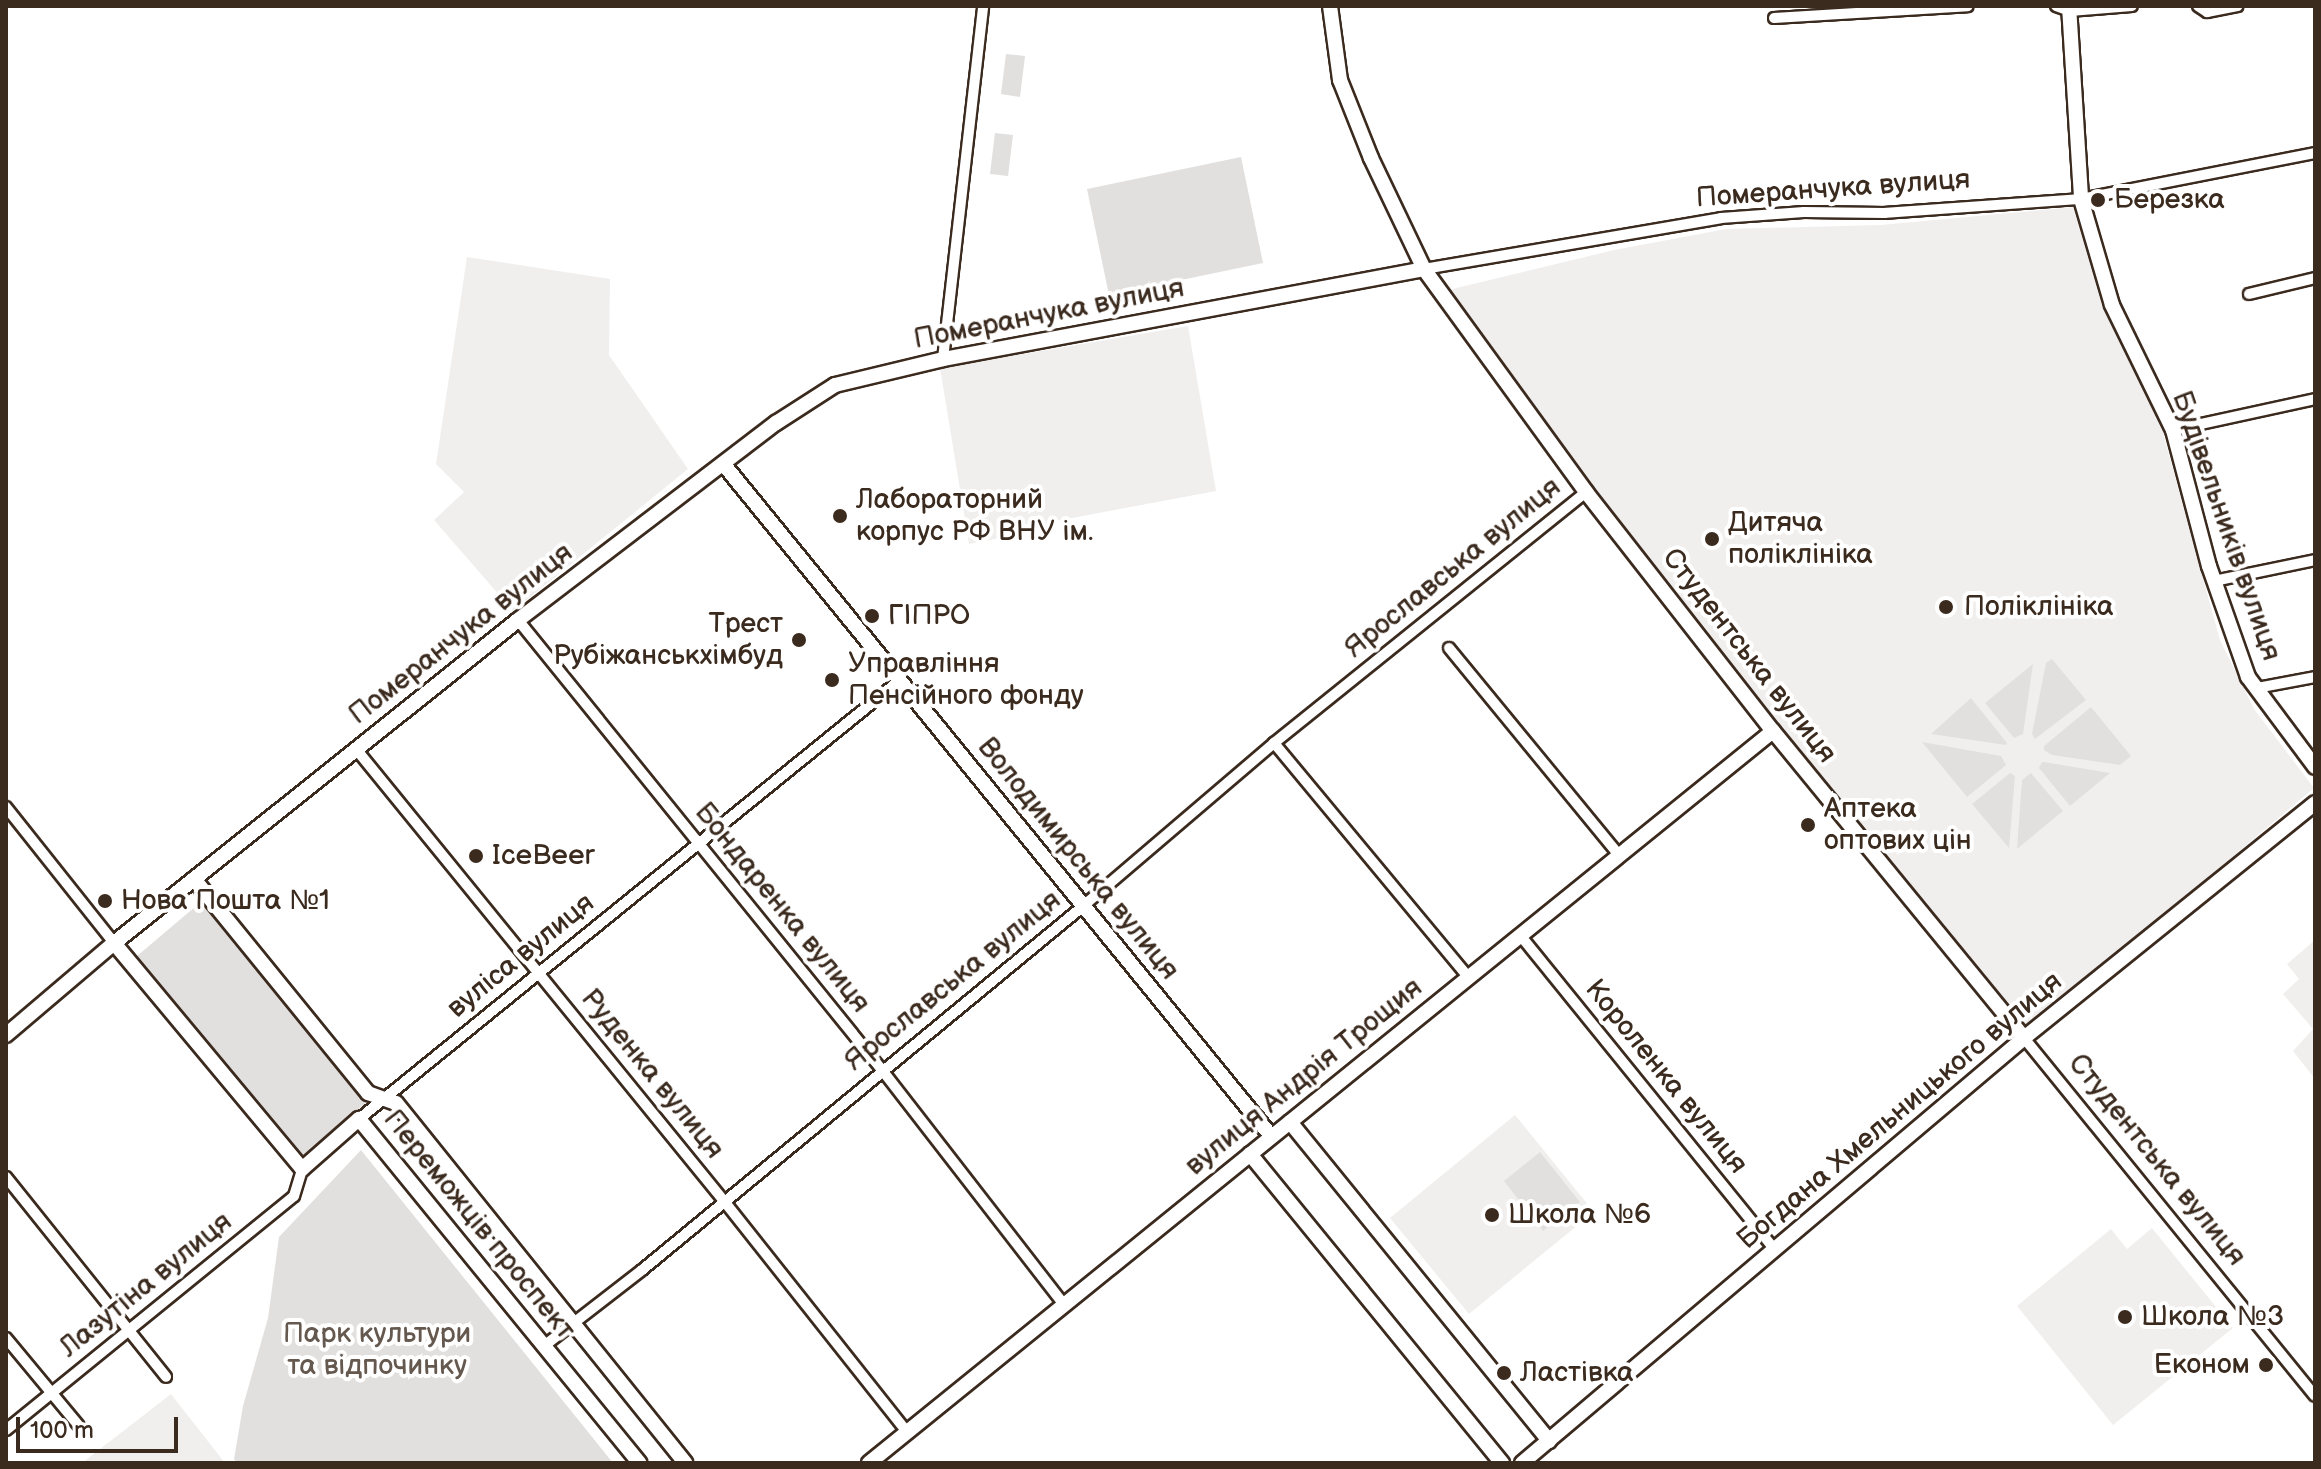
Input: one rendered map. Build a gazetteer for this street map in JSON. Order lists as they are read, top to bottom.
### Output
{
  "streets": {
    "street": [
      "Померанчука вулиця",
      "Будівельників вулиця",
      "Ярославська вулиця",
      "Студентська вулиця",
      "Володимирська вулиця",
      "Бондаренка вулиця",
      "вуліса вулиця",
      "Руденка вулиця",
      "вулиця Андрія Трощия",
      "Короленка вулиця",
      "Богдана Хмельницького вулиця",
      "Переможців проспект",
      "Лазутіна вулиця"
    ]
  },
  "crossings": [
    ["Померанчука вулиця", "Будівельників вулиця"],
    ["Померанчука вулиця", "Студентська вулиця"],
    ["Померанчука вулиця", "Володимирська вулиця"],
    ["Померанчука вулиця", "Бондаренка вулиця"],
    ["Померанчука вулиця", "Руденка вулиця"],
    ["Померанчука вулиця", "Переможців проспект"],
    ["Ярославська вулиця", "Студентська вулиця"],
    ["Ярославська вулиця", "Володимирська вулиця"],
    ["Ярославська вулиця", "Бондаренка вулиця"],
    ["Ярославська вулиця", "Руденка вулиця"],
    ["Ярославська вулиця", "Переможців проспект"],
    ["Студентська вулиця", "вулиця Андрія Трощия"],
    ["Студентська вулиця", "Богдана Хмельницького вулиця"],
    ["Володимирська вулиця", "вуліса вулиця"],
    ["Володимирська вулиця", "вулиця Андрія Трощия"],
    ["Бондаренка вулиця", "вуліса вулиця"],
    ["Бондаренка вулиця", "вулиця Андрія Трощия"],
    ["вуліса вулиця", "Руденка вулиця"],
    ["вуліса вулиця", "Переможців проспект"],
    ["Руденка вулиця", "вулиця Андрія Трощия"],
    ["вулиця Андрія Трощия", "Короленка вулиця"],
    ["Короленка вулиця", "Богдана Хмельницького вулиця"],
    ["Переможців проспект", "Лазутіна вулиця"]
  ],
  "parks": ["Парк культури та відпочинку"],
  "places": [
    "Березка",
    "Лабораторний корпус РФ ВНУ ім.",
    "Дитяча поліклініка",
    "Поліклініка",
    "ГІПРО",
    "Трест Рубіжанськхімбуд",
    "Управління Пенсійного фонду",
    "Аптека оптових цін",
    "IceBeer",
    "Нова Пошта №1",
    "Школа №6",
    "Школа №3",
    "Економ",
    "Ластівка"
  ],
  "scale_bar": "100 m"
}
